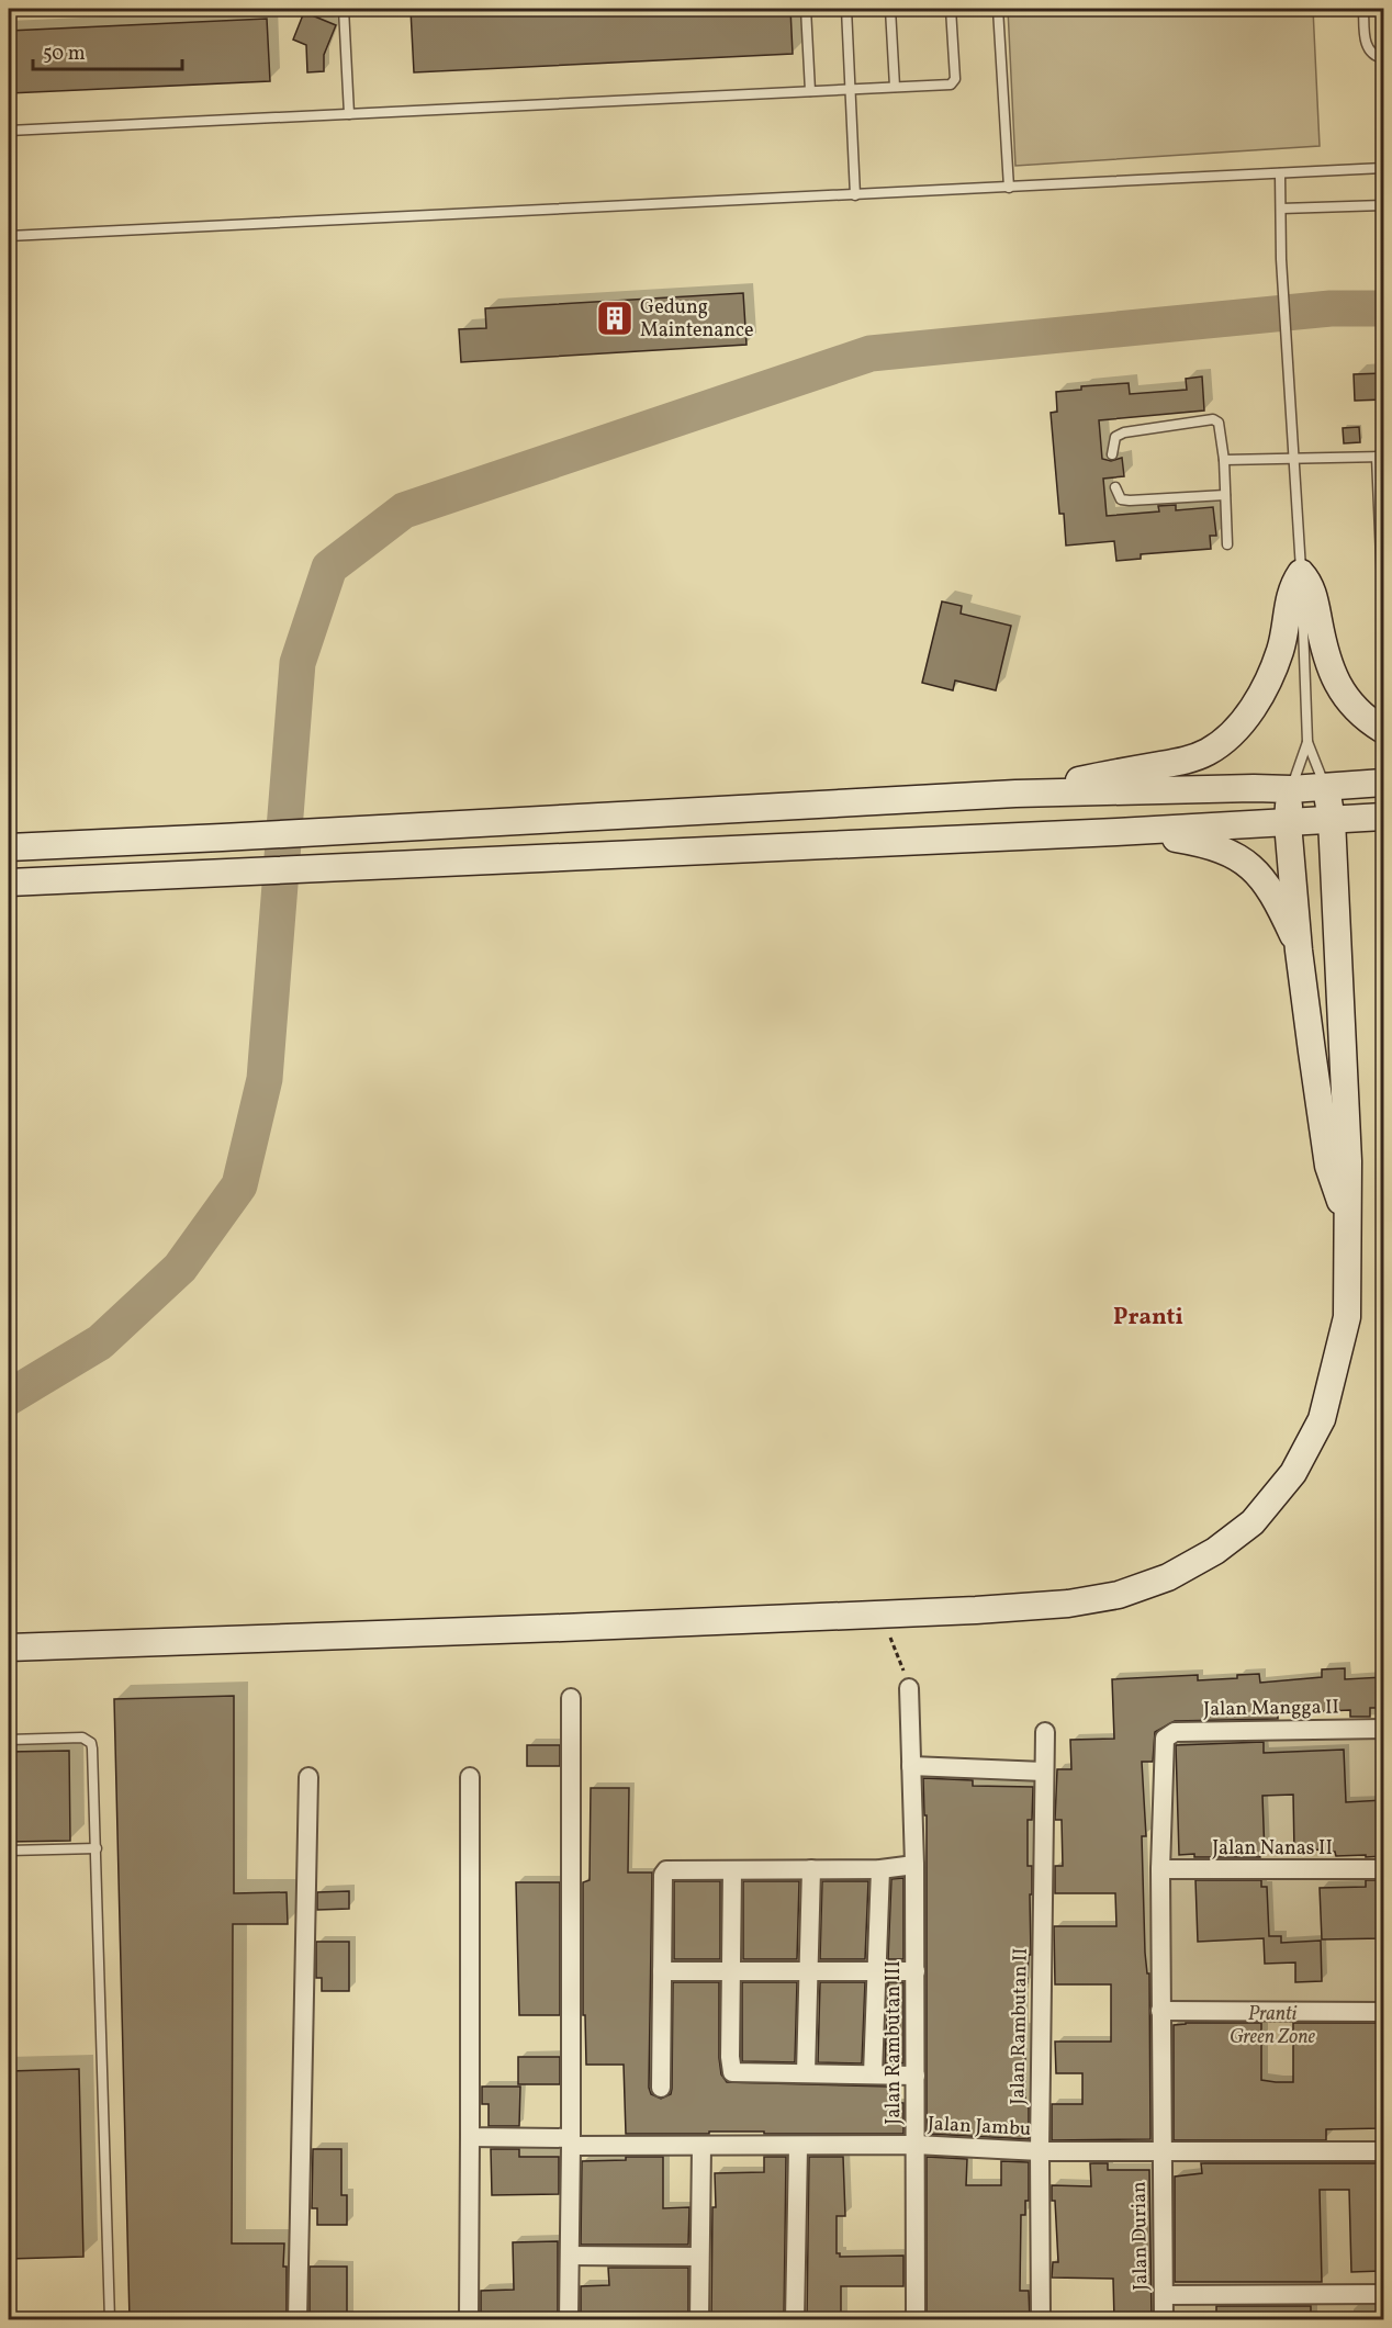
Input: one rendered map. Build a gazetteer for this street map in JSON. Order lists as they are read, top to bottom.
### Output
{
  "streets": {
    "street": [
      "Jalan Mangga II",
      "Jalan Nanas II",
      "Jalan Rambutan II",
      "Jalan Rambutan III",
      "Jalan Jambu",
      "Jalan Durian"
    ]
  },
  "crossings": [
    ["Jalan Mangga II", "Jalan Durian"],
    ["Jalan Nanas II", "Jalan Durian"],
    ["Jalan Rambutan II", "Jalan Jambu"],
    ["Jalan Rambutan III", "Jalan Jambu"],
    ["Jalan Jambu", "Jalan Durian"]
  ],
  "districts": ["Pranti"],
  "parks": ["Pranti Green Zone"],
  "places": {
    "building": ["Gedung Maintenance"]
  },
  "scale_bar": "50 m"
}
